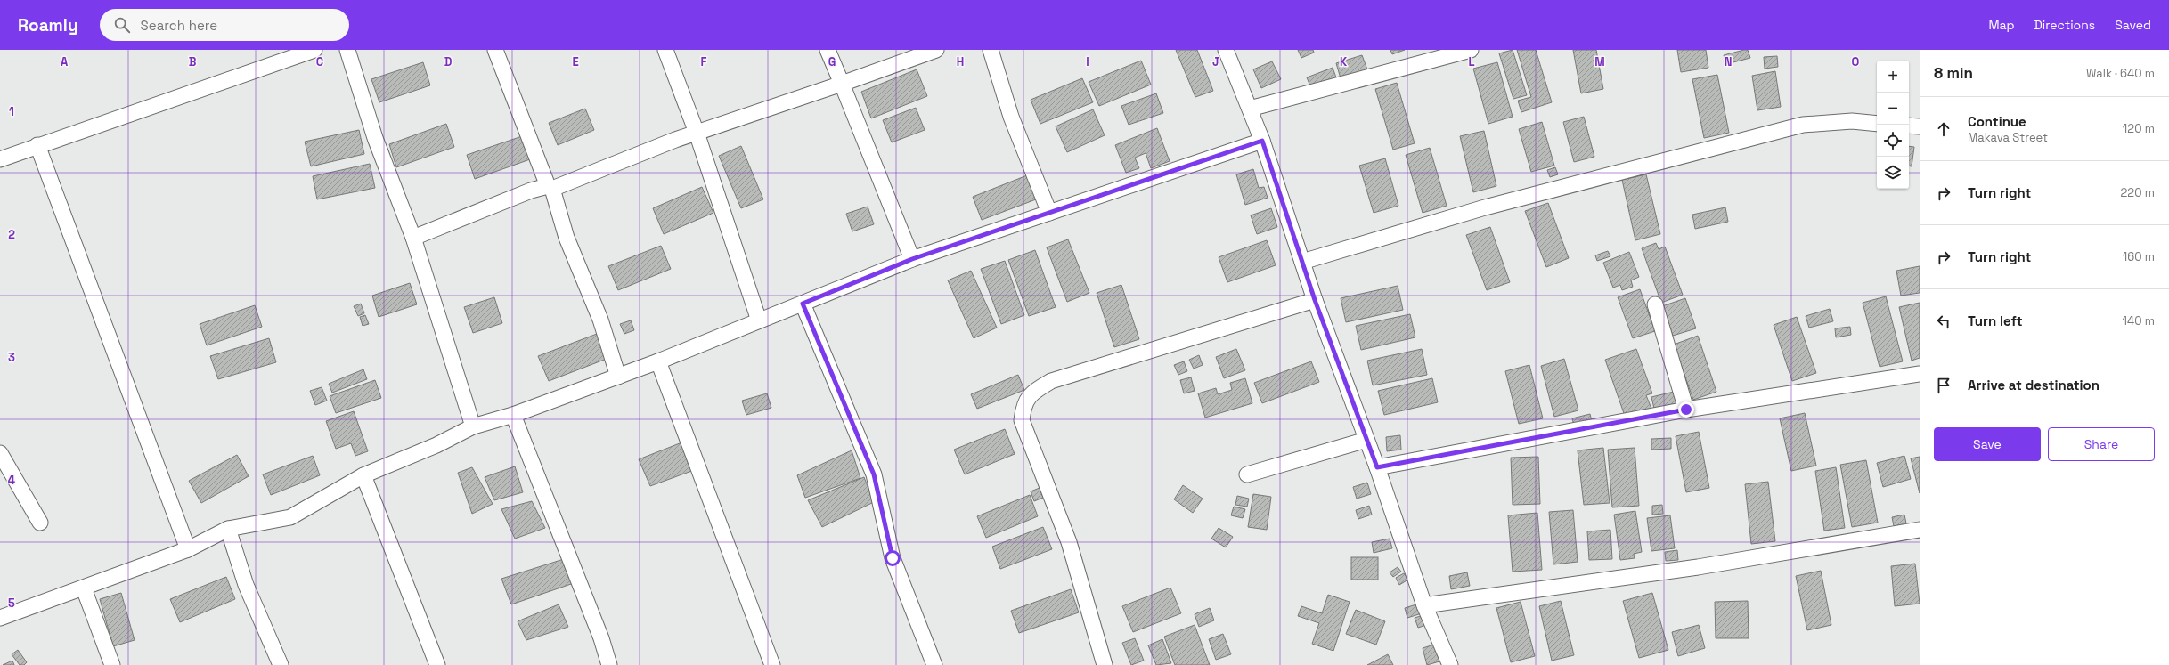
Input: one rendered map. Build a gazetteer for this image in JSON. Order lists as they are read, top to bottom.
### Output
{
  "page": {
    "header": "Roamly",
    "search": "Search here",
    "nav": ["Map", "Directions", "Saved"],
    "heading": ["8 min", "Walk · 640 m"],
    "map_buttons": ["+", "−"],
    "list": [
      ["Continue", "Makava Street", "120 m"],
      ["Turn right", "220 m"],
      ["Turn right", "160 m"],
      ["Turn left", "140 m"],
      "Arrive at destination"
    ],
    "buttons": ["Save", "Share"]
  },
  "grid": {
    "columns": [
      "A",
      "B",
      "C",
      "D",
      "E",
      "F",
      "G",
      "H",
      "I",
      "J",
      "K",
      "L",
      "M",
      "N",
      "O"
    ],
    "rows": [
      "1",
      "2",
      "3",
      "4",
      "5"
    ]
  }
}
